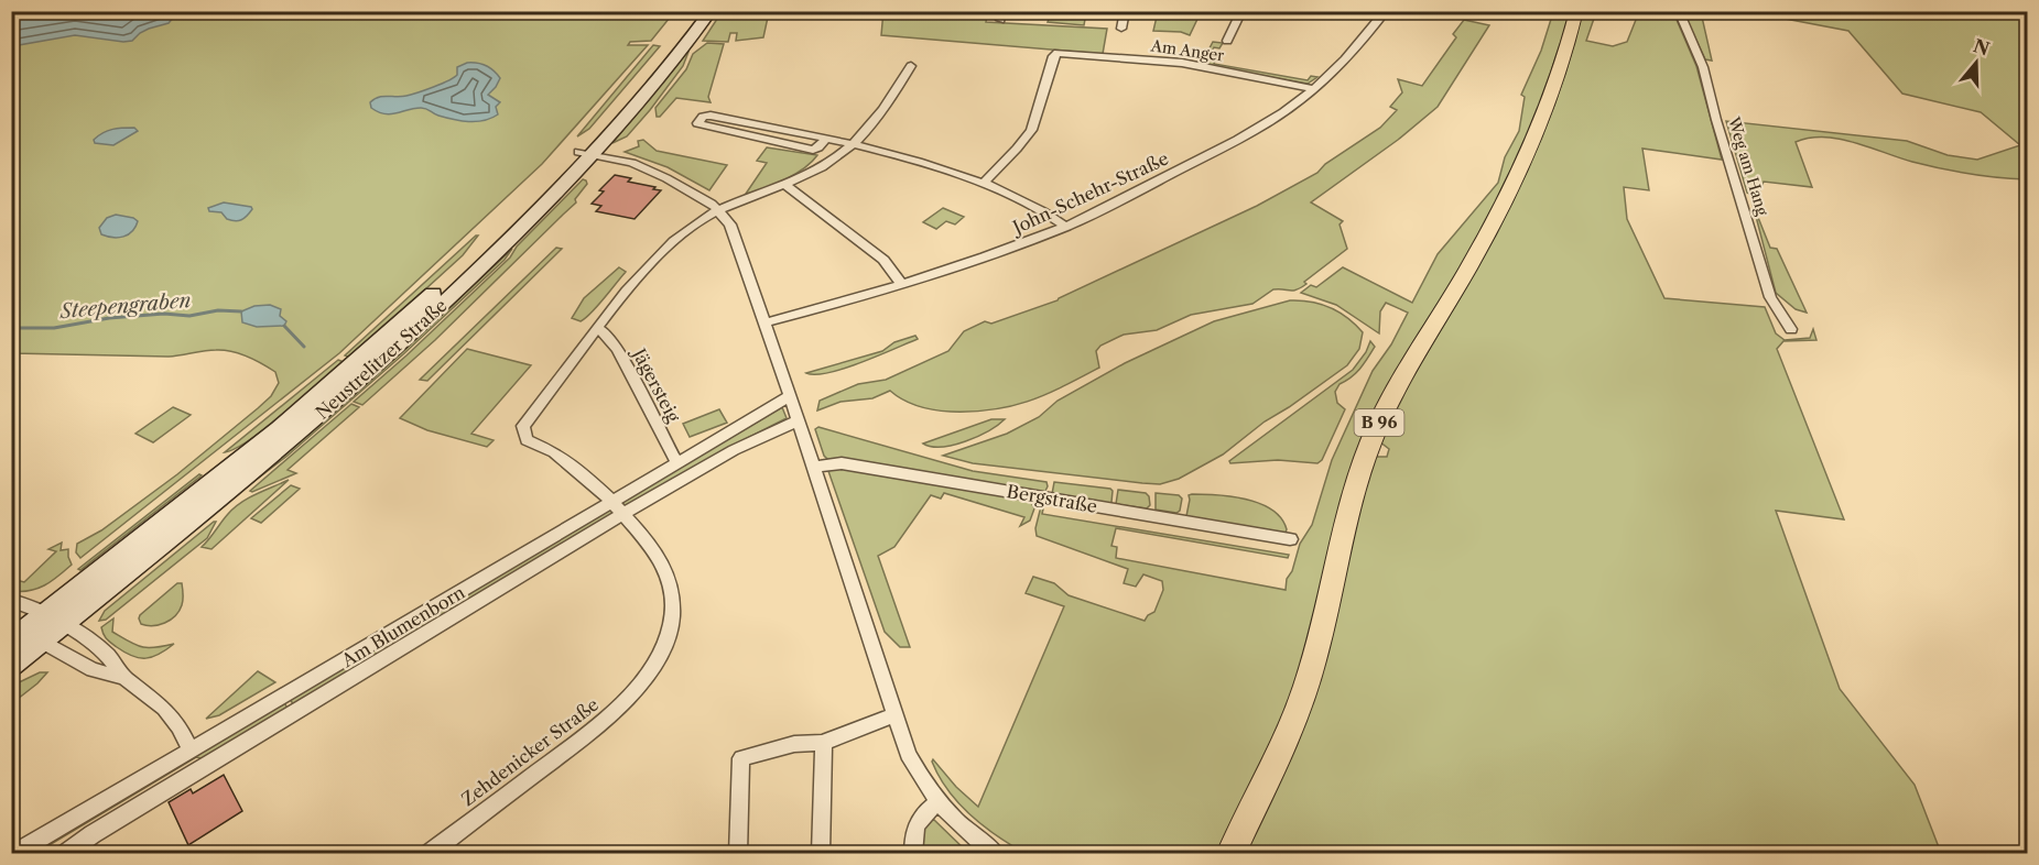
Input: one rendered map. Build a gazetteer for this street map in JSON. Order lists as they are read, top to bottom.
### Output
{
  "streets": {
    "main road": ["Neustrelitzer Straße", "B 96"],
    "street": [
      "Am Anger",
      "Weg am Hang",
      "John-Schehr-Straße",
      "Jägersteig",
      "Bergstraße",
      "Am Blumenborn",
      "Zehdenicker Straße"
    ]
  },
  "crossings": [
    ["Am Anger", "John-Schehr-Straße"],
    ["Jägersteig", "Am Blumenborn"],
    ["Jägersteig", "Zehdenicker Straße"],
    ["Am Blumenborn", "Zehdenicker Straße"]
  ],
  "water": ["Steepengraben"],
  "north": "top"
}
